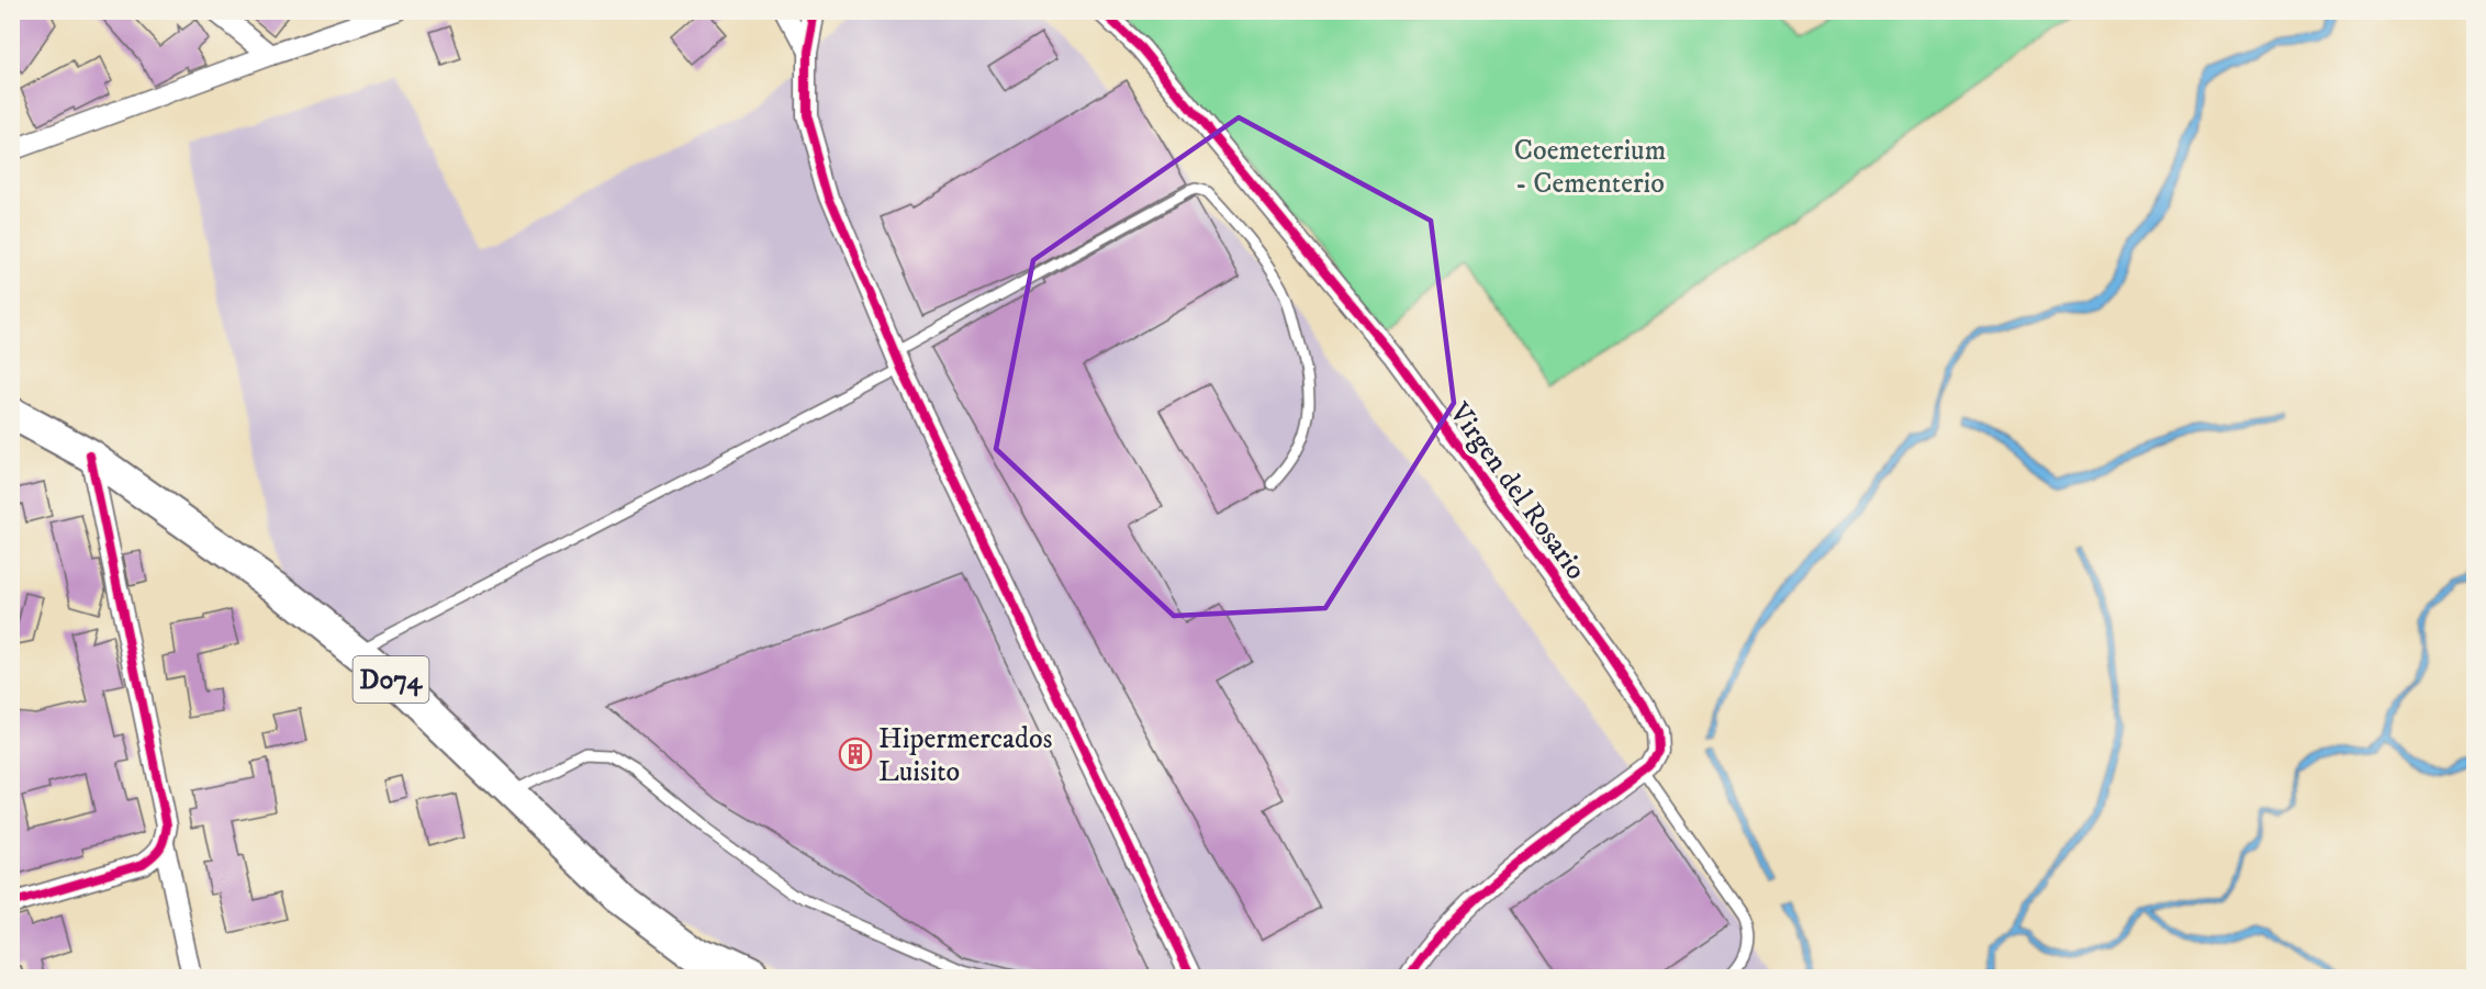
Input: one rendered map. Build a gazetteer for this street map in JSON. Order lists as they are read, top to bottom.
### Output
{
  "streets": {
    "main road": ["D074"],
    "street": ["Virgen del Rosario"]
  },
  "parks": ["Coemeterium - Cementerio"],
  "places": {
    "building": ["Hipermercados Luisito"]
  }
}
